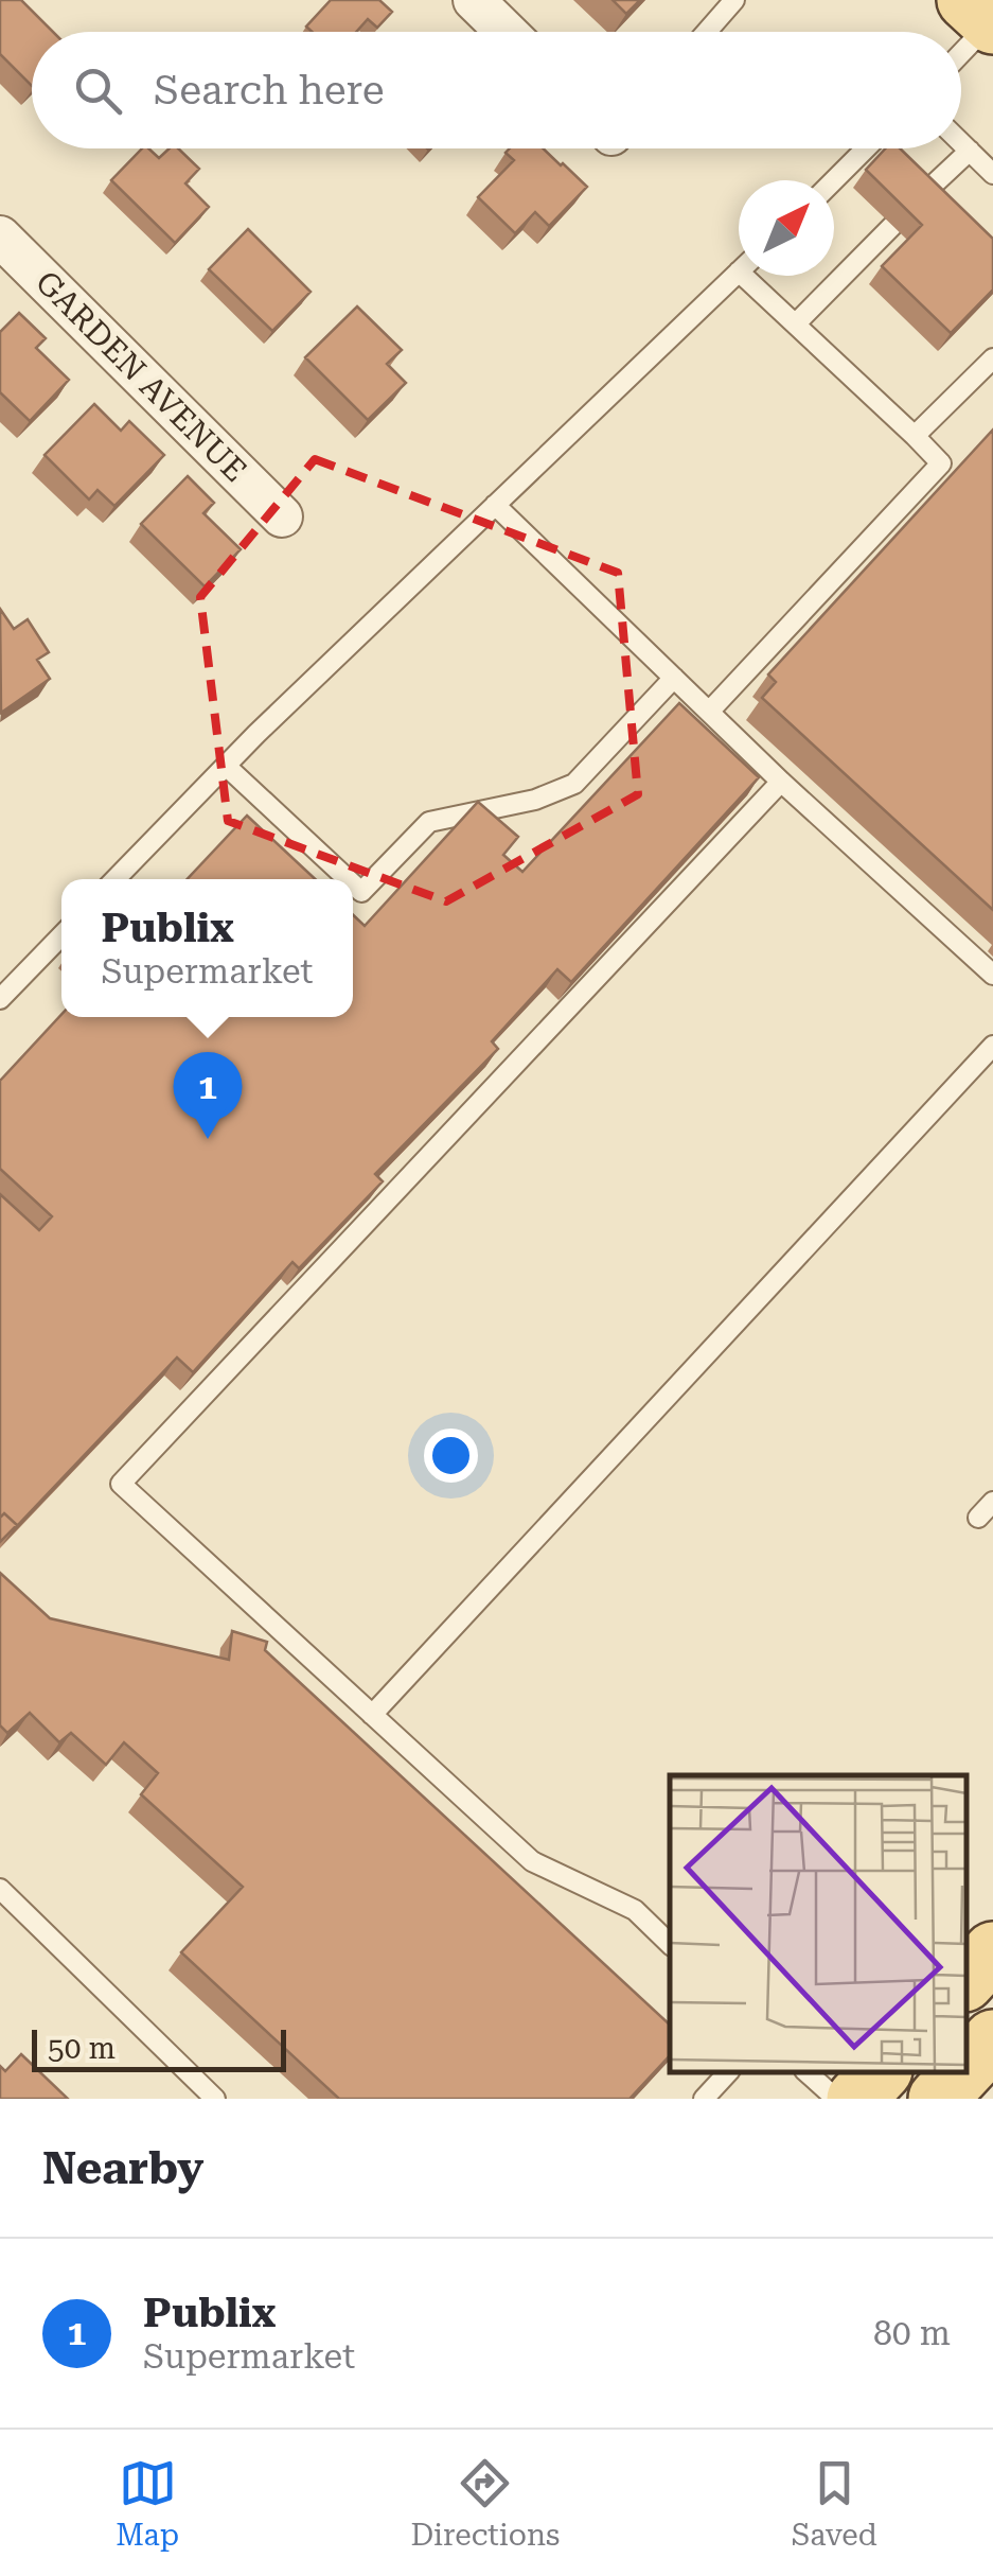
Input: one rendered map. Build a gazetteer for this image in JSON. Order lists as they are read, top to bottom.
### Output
{
  "streets": {
    "street": ["GARDEN AVENUE"]
  },
  "scale_bar": "50 m",
  "north": "top right",
  "page": {
    "search": "Search here",
    "popup": ["Publix", "Supermarket"],
    "pins": "1",
    "scale": "50 m",
    "heading": "Nearby",
    "list": [
      {
        "mark": "1",
        "name": "Publix",
        "note": "Supermarket",
        "value": "80 m"
      }
    ],
    "nav": ["Map", "Directions", "Saved"]
  }
}
